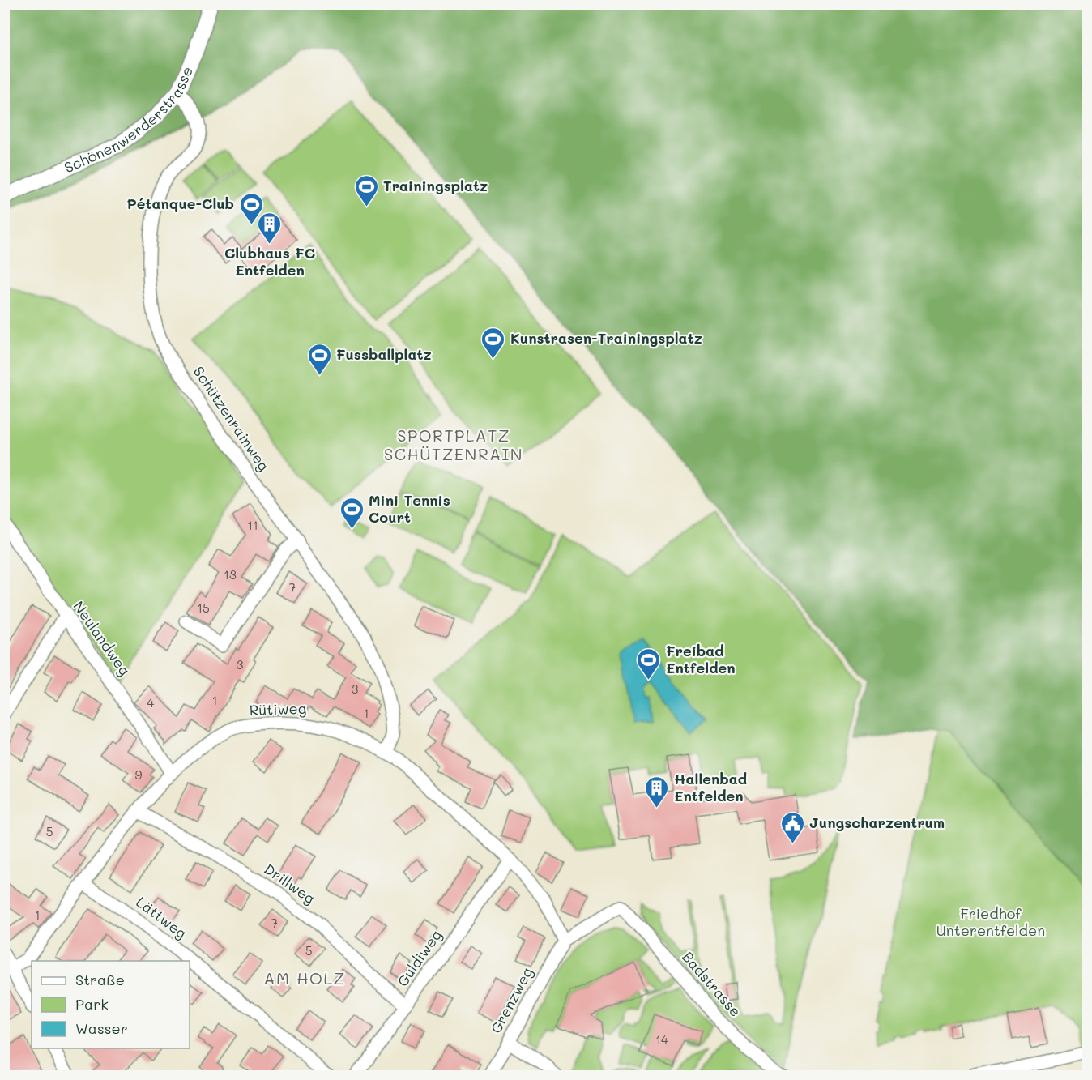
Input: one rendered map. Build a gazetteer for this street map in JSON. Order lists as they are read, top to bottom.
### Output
{
  "streets": {
    "street": [
      "Schönenwerderstrasse",
      "Schützenrainweg",
      "Neulandweg",
      "Rütiweg",
      "Drillweg",
      "Lättweg",
      "Guldiweg",
      "Badstrasse",
      "Grenzweg"
    ]
  },
  "crossings": [
    ["Schönenwerderstrasse", "Schützenrainweg"],
    ["Schützenrainweg", "Rütiweg"],
    ["Neulandweg", "Rütiweg"],
    ["Rütiweg", "Drillweg"],
    ["Rütiweg", "Lättweg"],
    ["Rütiweg", "Guldiweg"],
    ["Rütiweg", "Badstrasse"],
    ["Rütiweg", "Grenzweg"],
    ["Drillweg", "Guldiweg"],
    ["Badstrasse", "Grenzweg"]
  ],
  "districts": ["SPORTPLATZ SCHÜTZENRAIN", "AM HOLZ"],
  "parks": ["Friedhof Unterentfelden"],
  "places": {
    "sports": [
      "Trainingsplatz",
      "Pétanque-Club",
      "Kunstrasen-Trainingsplatz",
      "Fussballplatz",
      "Mini Tennis Court",
      "Freibad Entfelden"
    ],
    "building": ["Clubhaus FC Entfelden", "Hallenbad Entfelden"],
    "public building": ["Jungscharzentrum"]
  },
  "house_numbers": [
    "11",
    "13",
    "7",
    "15",
    "3",
    "3",
    "1",
    "4",
    "1",
    "9",
    "5",
    "1",
    "7",
    "5",
    "14"
  ],
  "legend": ["Straße", "Park", "Wasser"]
}
